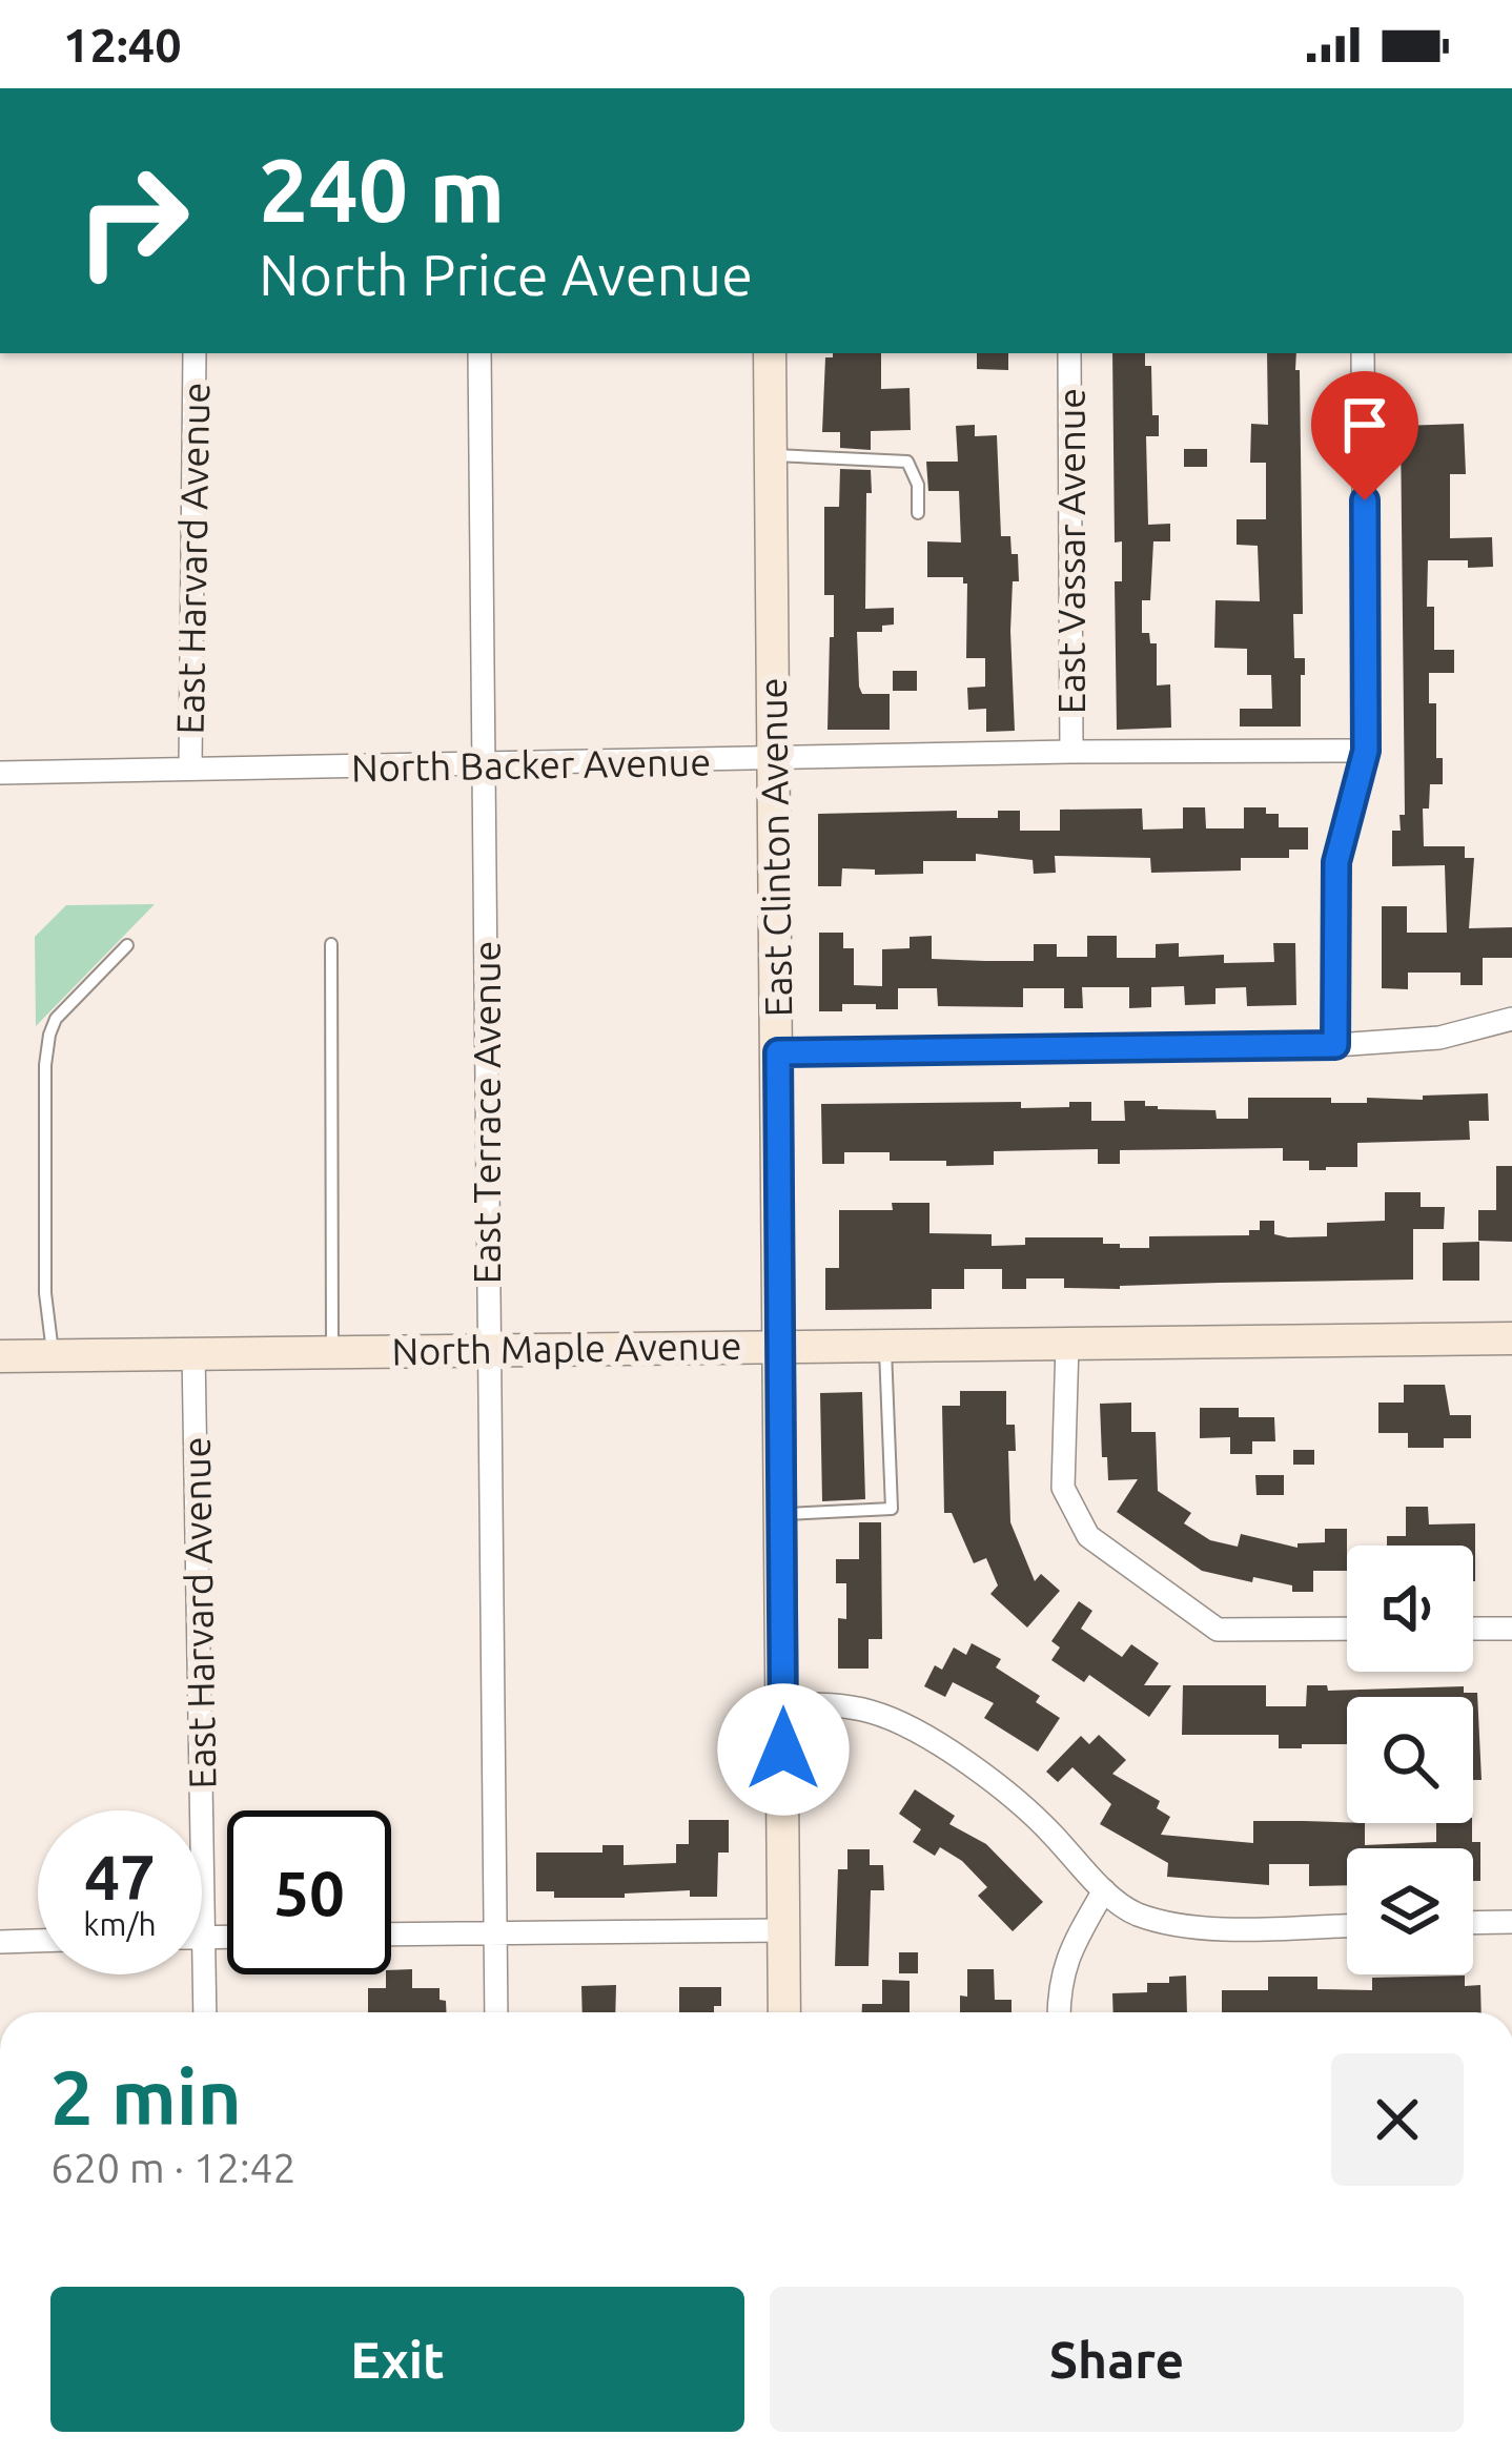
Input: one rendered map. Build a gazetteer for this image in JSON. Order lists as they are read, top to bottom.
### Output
{
  "streets": {
    "main road": ["East Clinton Avenue", "North Maple Avenue"],
    "street": [
      "East Vassar Avenue",
      "East Harvard Avenue",
      "North Backer Avenue",
      "East Terrace Avenue"
    ]
  },
  "crossings": [
    ["East Vassar Avenue", "North Backer Avenue"],
    ["East Harvard Avenue", "North Backer Avenue"],
    ["East Harvard Avenue", "North Maple Avenue"],
    ["North Backer Avenue", "East Clinton Avenue"],
    ["North Backer Avenue", "East Terrace Avenue"],
    ["East Clinton Avenue", "North Maple Avenue"],
    ["East Terrace Avenue", "North Maple Avenue"]
  ],
  "page": {
    "status": "12:40",
    "turn": ["240 m", "North Price Avenue"],
    "speed": "47 km/h",
    "limit": "50",
    "heading": ["2 min", "620 m · 12:42"],
    "buttons": ["Exit", "Share"]
  }
}
